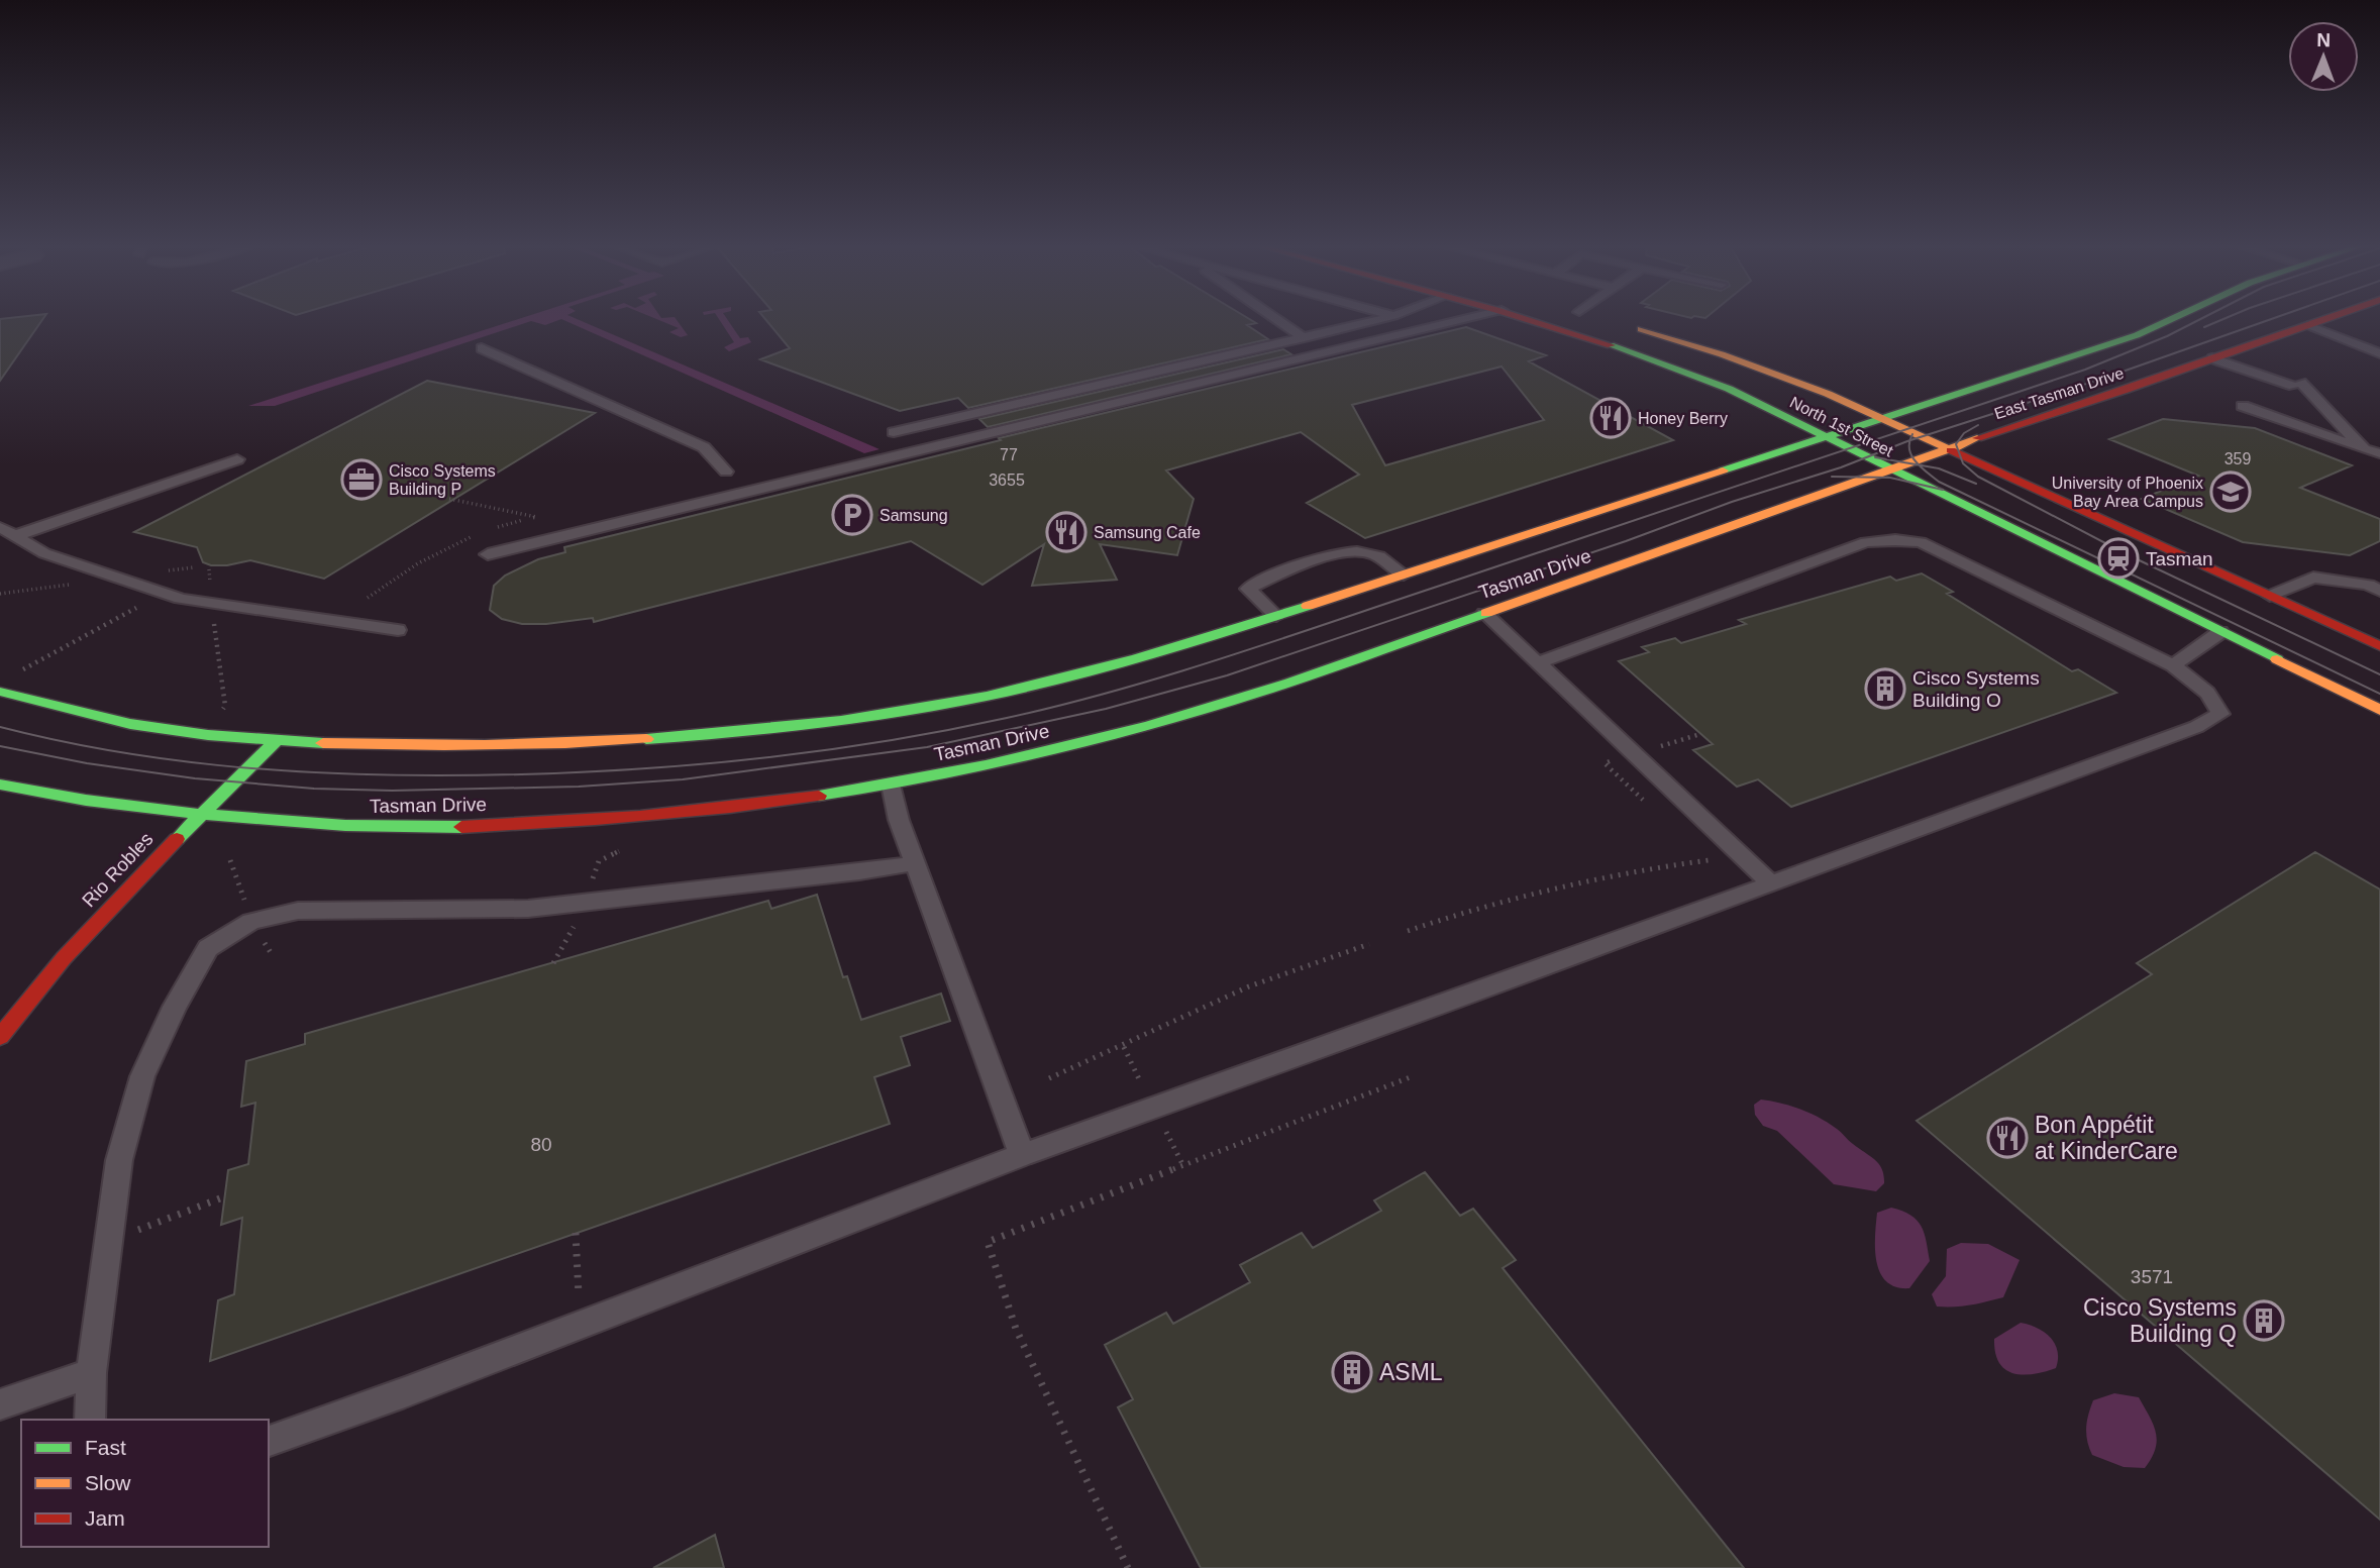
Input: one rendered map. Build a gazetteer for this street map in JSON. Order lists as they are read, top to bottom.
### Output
{
  "streets": {
    "main road": [
      "East Tasman Drive",
      "North 1st Street",
      "Tasman Drive",
      "Rio Robles"
    ]
  },
  "crossings": [
    ["East Tasman Drive", "North 1st Street"],
    ["East Tasman Drive", "Tasman Drive"],
    ["North 1st Street", "Tasman Drive"],
    ["Tasman Drive", "Rio Robles"]
  ],
  "places": {
    "restaurant": ["Honey Berry", "Samsung Cafe", "Bon Appétit at KinderCare"],
    "office": ["Cisco Systems Building P"],
    "school or university": ["University of Phoenix Bay Area Campus"],
    "parking": ["Samsung"],
    "station": ["Tasman"],
    "building": ["Cisco Systems Building O", "Cisco Systems Building Q", "ASML"]
  },
  "house_numbers": [
    "77",
    "359",
    "3655",
    "80",
    "3571"
  ],
  "legend": ["Fast", "Slow", "Jam"],
  "north": "top"
}
